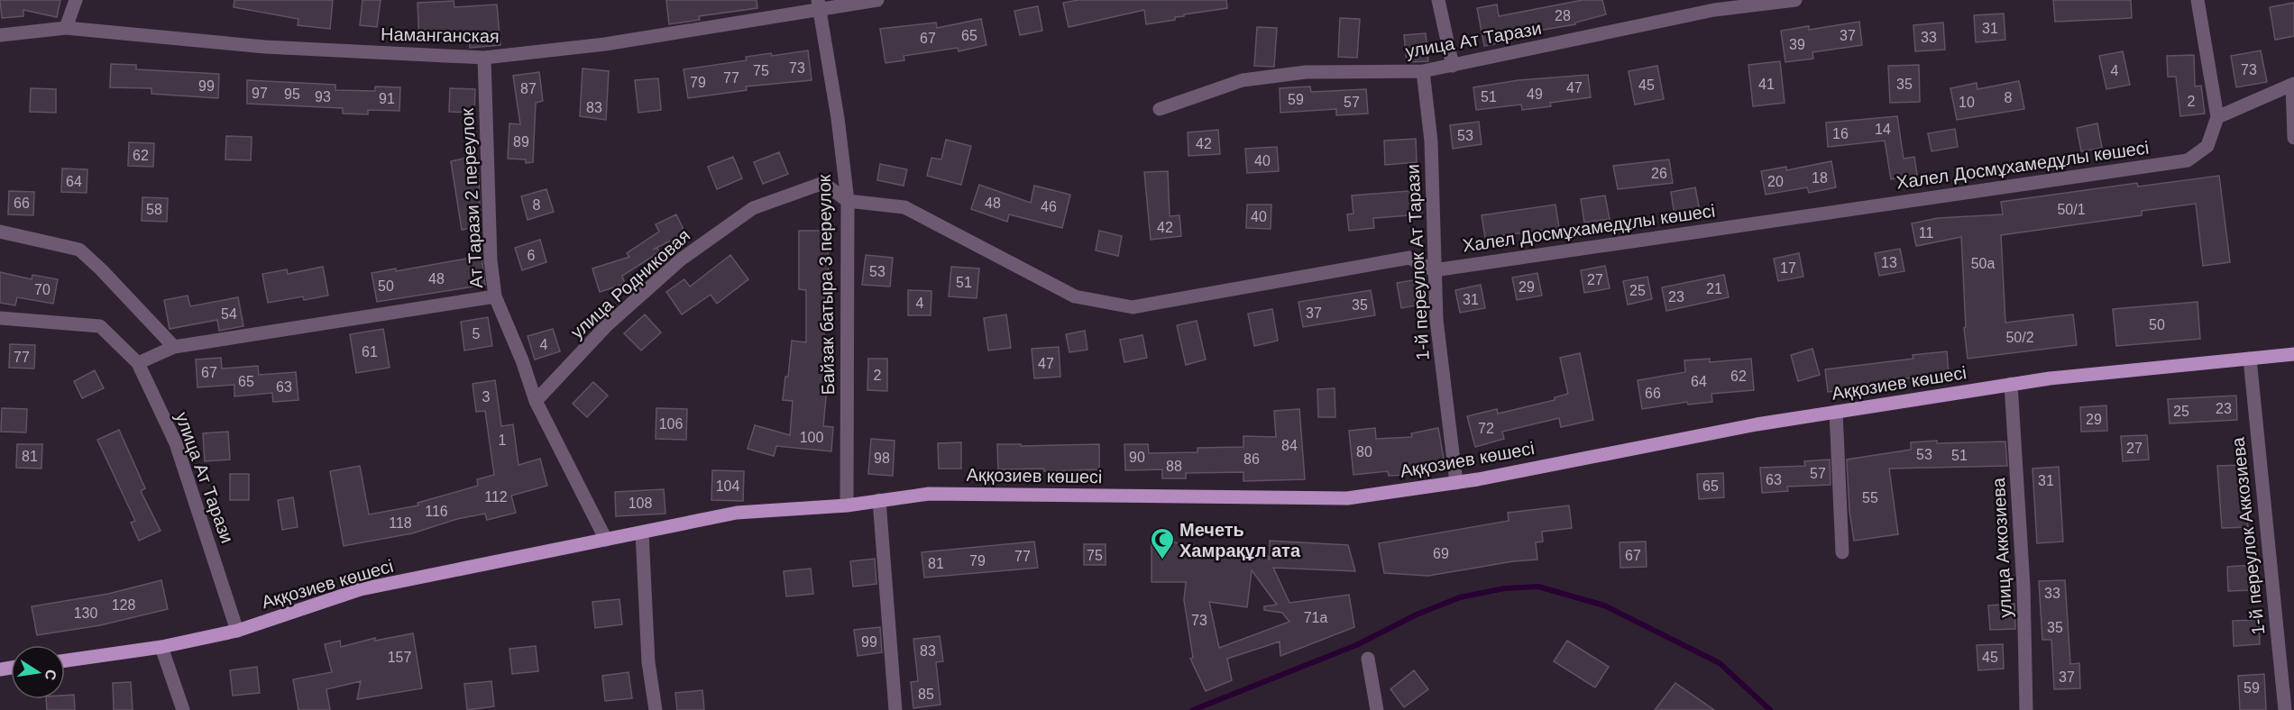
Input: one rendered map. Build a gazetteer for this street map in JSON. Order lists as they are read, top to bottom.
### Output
{
  "streets": {
    "main road": ["Аққозиев көшесі"],
    "street": [
      "Наманганская",
      "улица Ат Тарази",
      "Халел Досмұхамедұлы көшесі",
      "Ат Тарази 2 переулок",
      "1-й переулок Ат Тарази",
      "улица Родниковая",
      "Байзак батыра 3 переулок",
      "1-й переулок Аккозиева",
      "улица Аккозиева"
    ]
  },
  "crossings": [
    ["Наманганская", "Ат Тарази 2 переулок"],
    ["Наманганская", "Байзак батыра 3 переулок"],
    ["улица Ат Тарази", "1-й переулок Ат Тарази"],
    ["улица Ат Тарази", "Аққозиев көшесі"],
    ["Халел Досмұхамедұлы көшесі", "1-й переулок Ат Тарази"],
    ["Ат Тарази 2 переулок", "улица Родниковая"],
    ["Ат Тарази 2 переулок", "Аққозиев көшесі"],
    ["1-й переулок Ат Тарази", "Аққозиев көшесі"],
    ["улица Родниковая", "Байзак батыра 3 переулок"],
    ["Байзак батыра 3 переулок", "Аққозиев көшесі"],
    ["Аққозиев көшесі", "1-й переулок Аккозиева"],
    ["Аққозиев көшесі", "улица Аккозиева"]
  ],
  "places": {
    "mosque": ["Мечеть Хамрақұл ата"]
  },
  "house_numbers": [
    "28",
    "31",
    "65",
    "37",
    "33",
    "67",
    "39",
    "73",
    "73",
    "75",
    "4",
    "77",
    "79",
    "41",
    "35",
    "45",
    "99",
    "47",
    "87",
    "97",
    "95",
    "49",
    "93",
    "51",
    "8",
    "91",
    "59",
    "2",
    "57",
    "10",
    "83",
    "14",
    "16",
    "53",
    "89",
    "42",
    "62",
    "40",
    "26",
    "18",
    "64",
    "20",
    "66",
    "48",
    "8",
    "46",
    "58",
    "50/1",
    "40",
    "42",
    "11",
    "6",
    "13",
    "50а",
    "17",
    "53",
    "48",
    "27",
    "51",
    "50",
    "29",
    "21",
    "70",
    "25",
    "23",
    "31",
    "4",
    "35",
    "37",
    "54",
    "50",
    "5",
    "50/2",
    "4",
    "61",
    "77",
    "47",
    "67",
    "2",
    "62",
    "65",
    "64",
    "63",
    "66",
    "3",
    "23",
    "25",
    "29",
    "106",
    "72",
    "100",
    "1",
    "84",
    "27",
    "80",
    "53",
    "51",
    "81",
    "90",
    "98",
    "86",
    "88",
    "57",
    "63",
    "31",
    "104",
    "65",
    "112",
    "55",
    "108",
    "116",
    "118",
    "69",
    "75",
    "67",
    "77",
    "79",
    "81",
    "33",
    "128",
    "130",
    "71а",
    "73",
    "35",
    "99",
    "83",
    "157",
    "45",
    "37",
    "59",
    "85"
  ],
  "north": "right"
}
